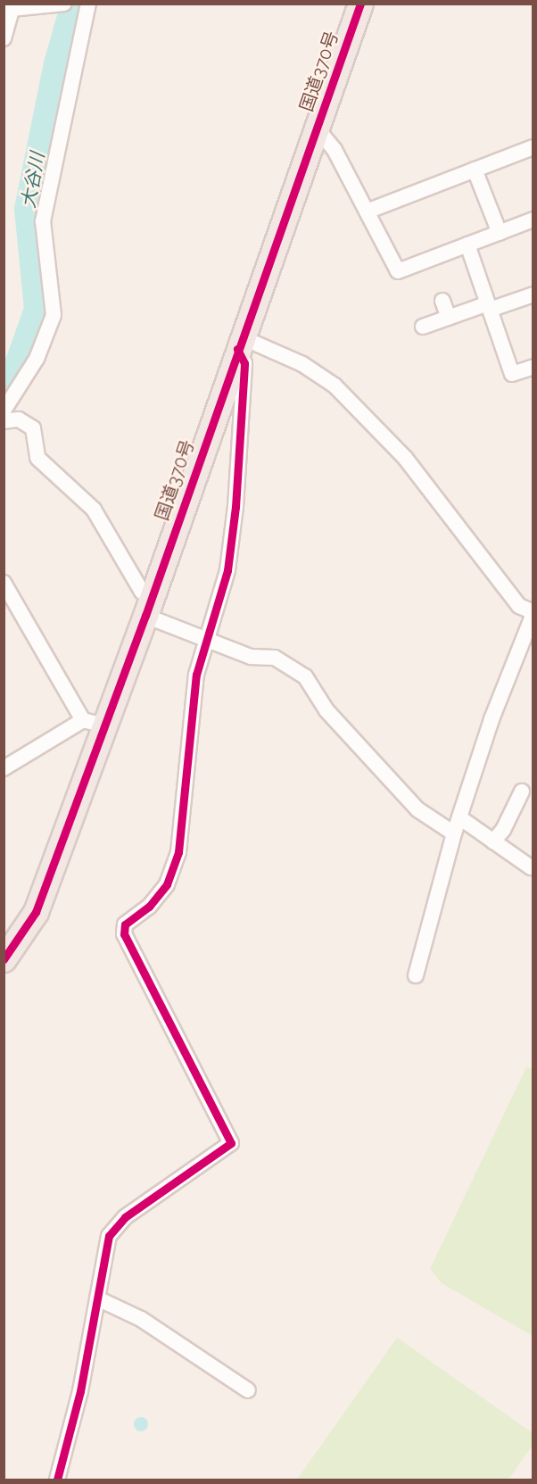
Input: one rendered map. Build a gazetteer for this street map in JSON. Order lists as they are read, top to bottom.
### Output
{
  "streets": {
    "highway": ["国道370号"]
  },
  "water": ["大谷川"]
}
